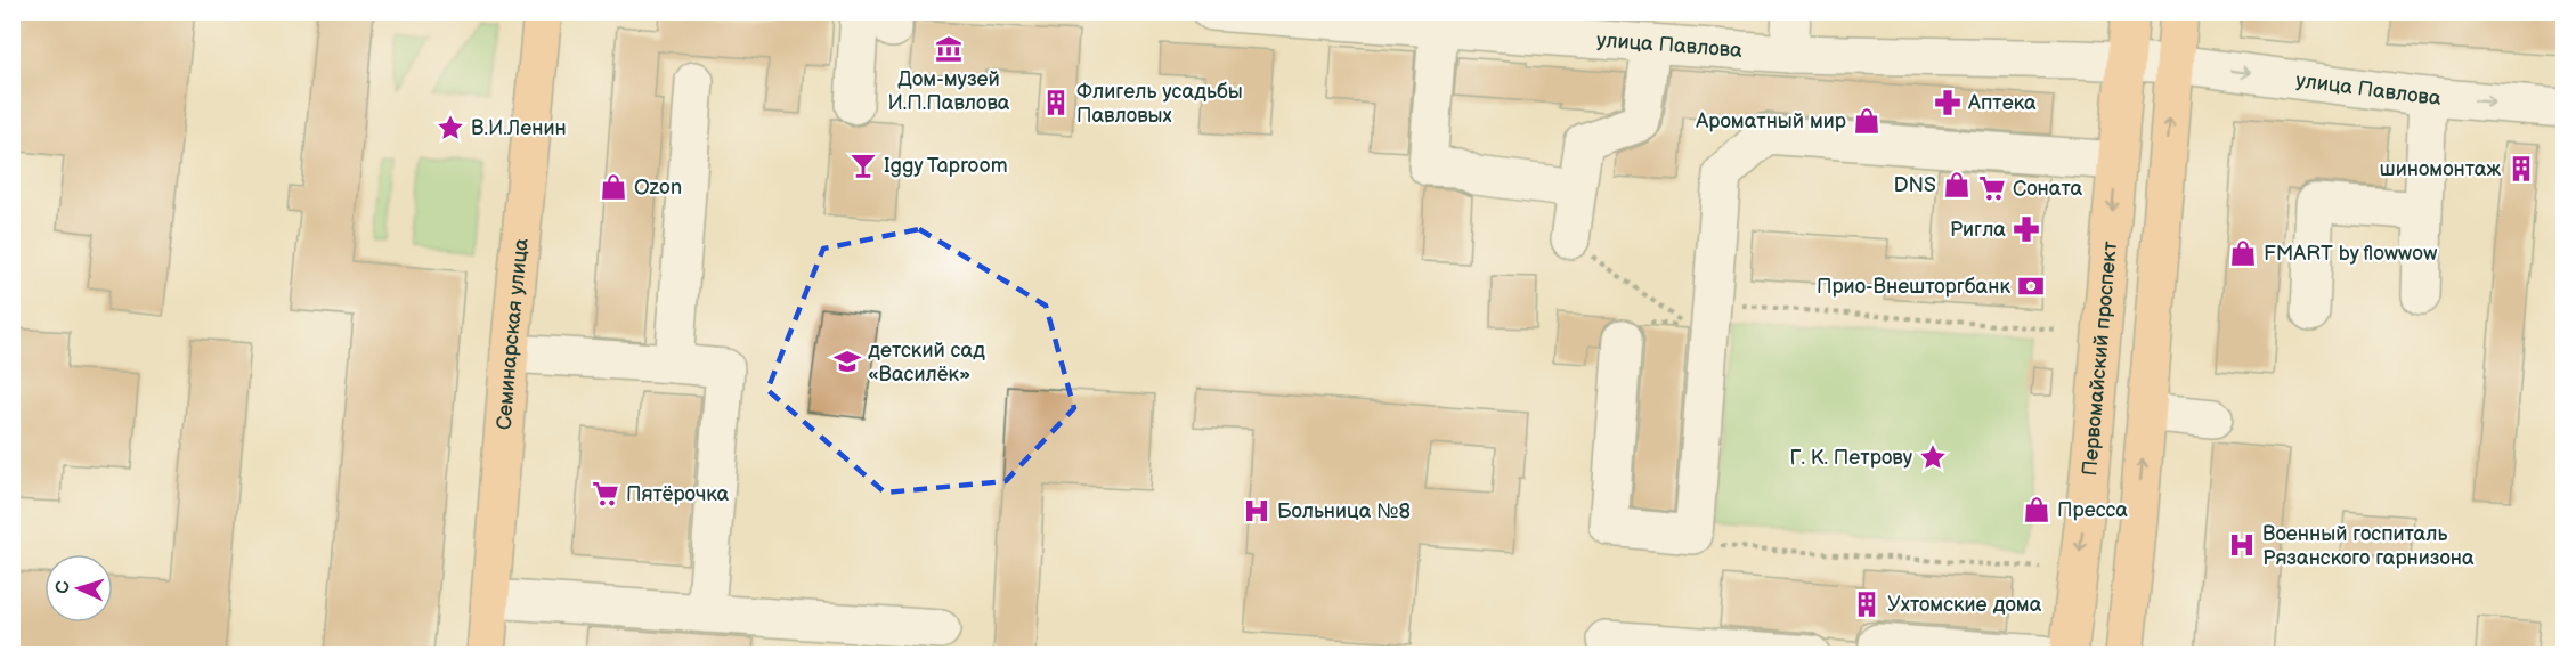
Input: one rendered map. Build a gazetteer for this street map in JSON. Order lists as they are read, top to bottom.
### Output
{
  "streets": {
    "main road": ["Семинарская улица", "Первомайский проспект"],
    "street": ["улица Павлова"]
  },
  "crossings": [
    ["улица Павлова", "Первомайский проспект"]
  ],
  "places": {
    "museum": ["Дом-музей И.П.Павлова"],
    "building": ["Флигель усадьбы Павловых", "шиномонтаж", "Ухтомские дома"],
    "pharmacy": ["Аптека", "Ригла"],
    "shop": [
      "Ароматный мир",
      "DNS",
      "Ozon",
      "FMART by flowwow",
      "Пресса"
    ],
    "place": ["В.И.Ленин", "Г. К. Петрову"],
    "bar": ["Iggy Taproom"],
    "supermarket": ["Соната", "Пятёрочка"],
    "bank": ["Прио-Внешторгбанк"],
    "school or university": ["детский сад «Василёк»"],
    "hospital": ["Больница №8", "Военный госпиталь Рязанского гарнизона"]
  },
  "north": "left"
}
